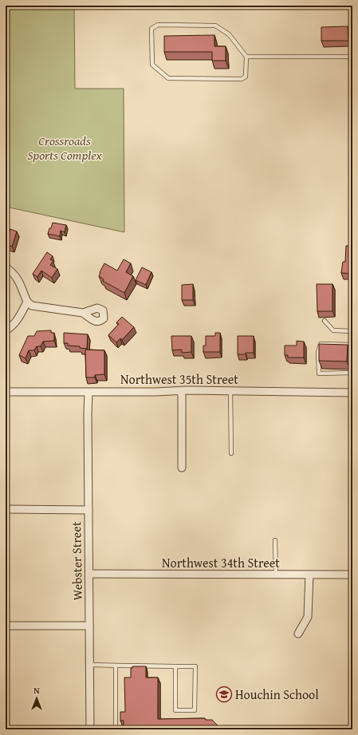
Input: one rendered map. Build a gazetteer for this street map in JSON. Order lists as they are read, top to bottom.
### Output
{
  "streets": {
    "street": ["Northwest 35th Street", "Webster Street", "Northwest 34th Street"]
  },
  "crossings": [
    ["Northwest 35th Street", "Webster Street"],
    ["Webster Street", "Northwest 34th Street"]
  ],
  "parks": ["Crossroads Sports Complex"],
  "places": {
    "school or university": ["Houchin School"]
  },
  "north": "top"
}
